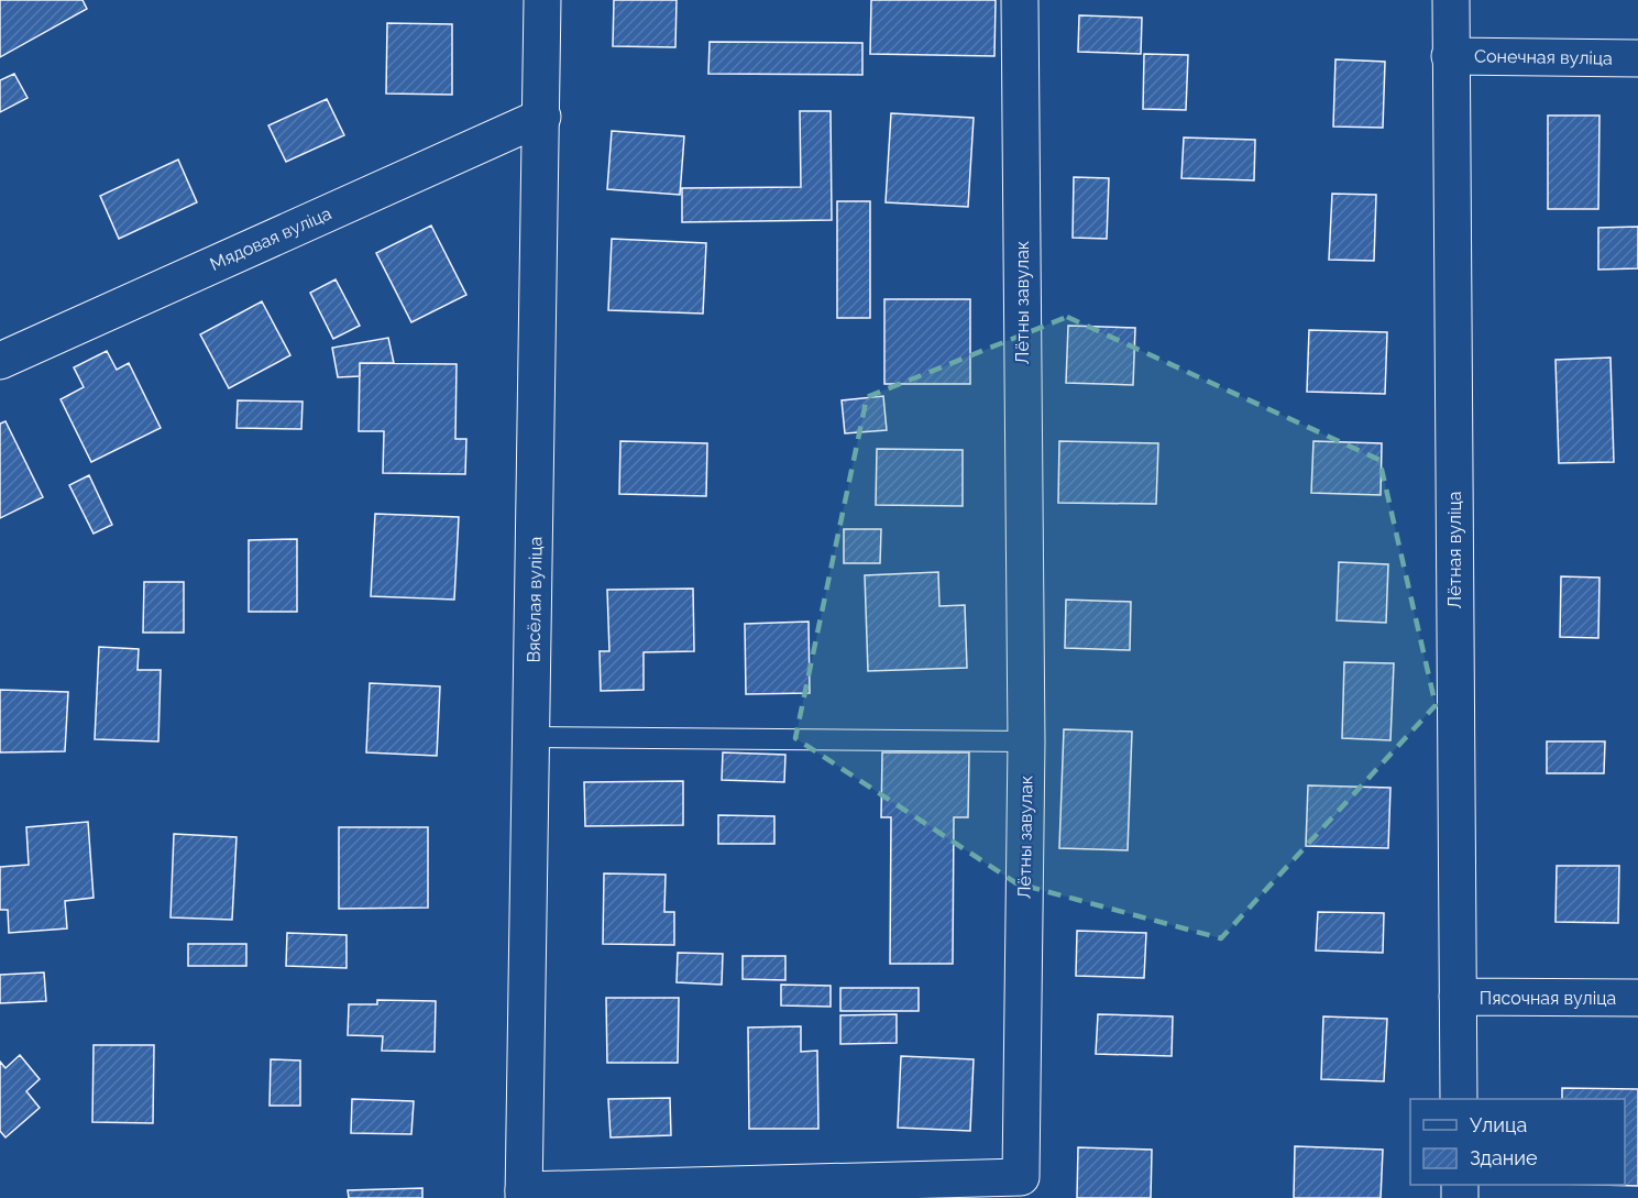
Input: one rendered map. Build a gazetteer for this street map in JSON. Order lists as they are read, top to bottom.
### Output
{
  "streets": {
    "street": [
      "Сонечная вуліца",
      "Мядовая вуліца",
      "Лётны завулак",
      "Лётная вуліца",
      "Вясёлая вуліца",
      "Пясочная вуліца"
    ]
  },
  "crossings": [
    ["Сонечная вуліца", "Лётная вуліца"],
    ["Мядовая вуліца", "Вясёлая вуліца"],
    ["Лётны завулак", "Вясёлая вуліца"],
    ["Лётная вуліца", "Пясочная вуліца"]
  ],
  "legend": ["Улица", "Здание"]
}
